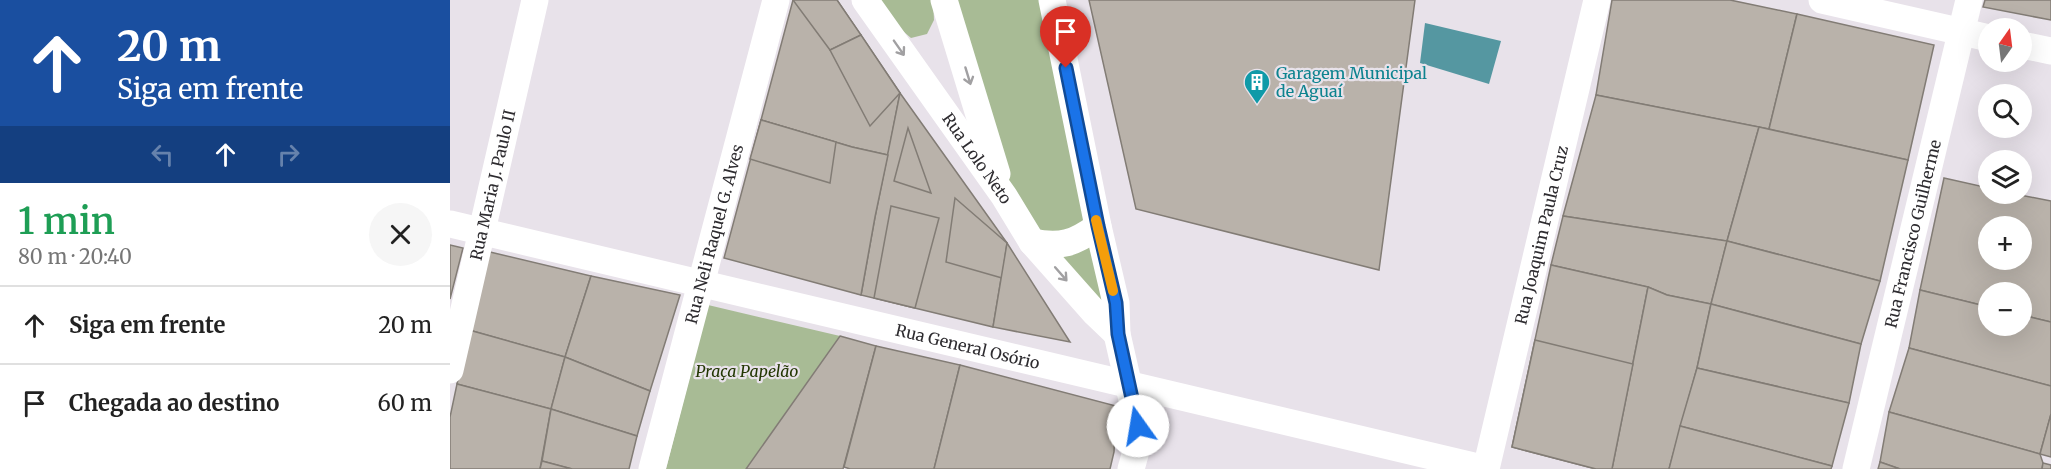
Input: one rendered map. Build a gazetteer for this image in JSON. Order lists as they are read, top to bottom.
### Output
{
  "streets": {
    "street": [
      "Rua Lolo Neto",
      "Rua Maria J. Paulo II",
      "Rua Joaquim Paula Cruz",
      "Rua Francisco Guilherme",
      "Rua Neli Raquel G. Alves",
      "Rua General Osório"
    ]
  },
  "crossings": [
    ["Rua Maria J. Paulo II", "Rua General Osório"],
    ["Rua Joaquim Paula Cruz", "Rua General Osório"],
    ["Rua Neli Raquel G. Alves", "Rua General Osório"]
  ],
  "parks": ["Praça Papelão"],
  "places": {
    "building": ["Garagem Municipal de Aguaí"]
  },
  "north": "top",
  "page": {
    "turn": ["20 m", "Siga em frente"],
    "map_buttons": ["+", "−"],
    "heading": ["1 min", "80 m · 20:40"],
    "list": [
      {
        "name": "Siga em frente",
        "value": "20 m"
      },
      {
        "name": "Chegada ao destino",
        "value": "60 m"
      }
    ]
  }
}
